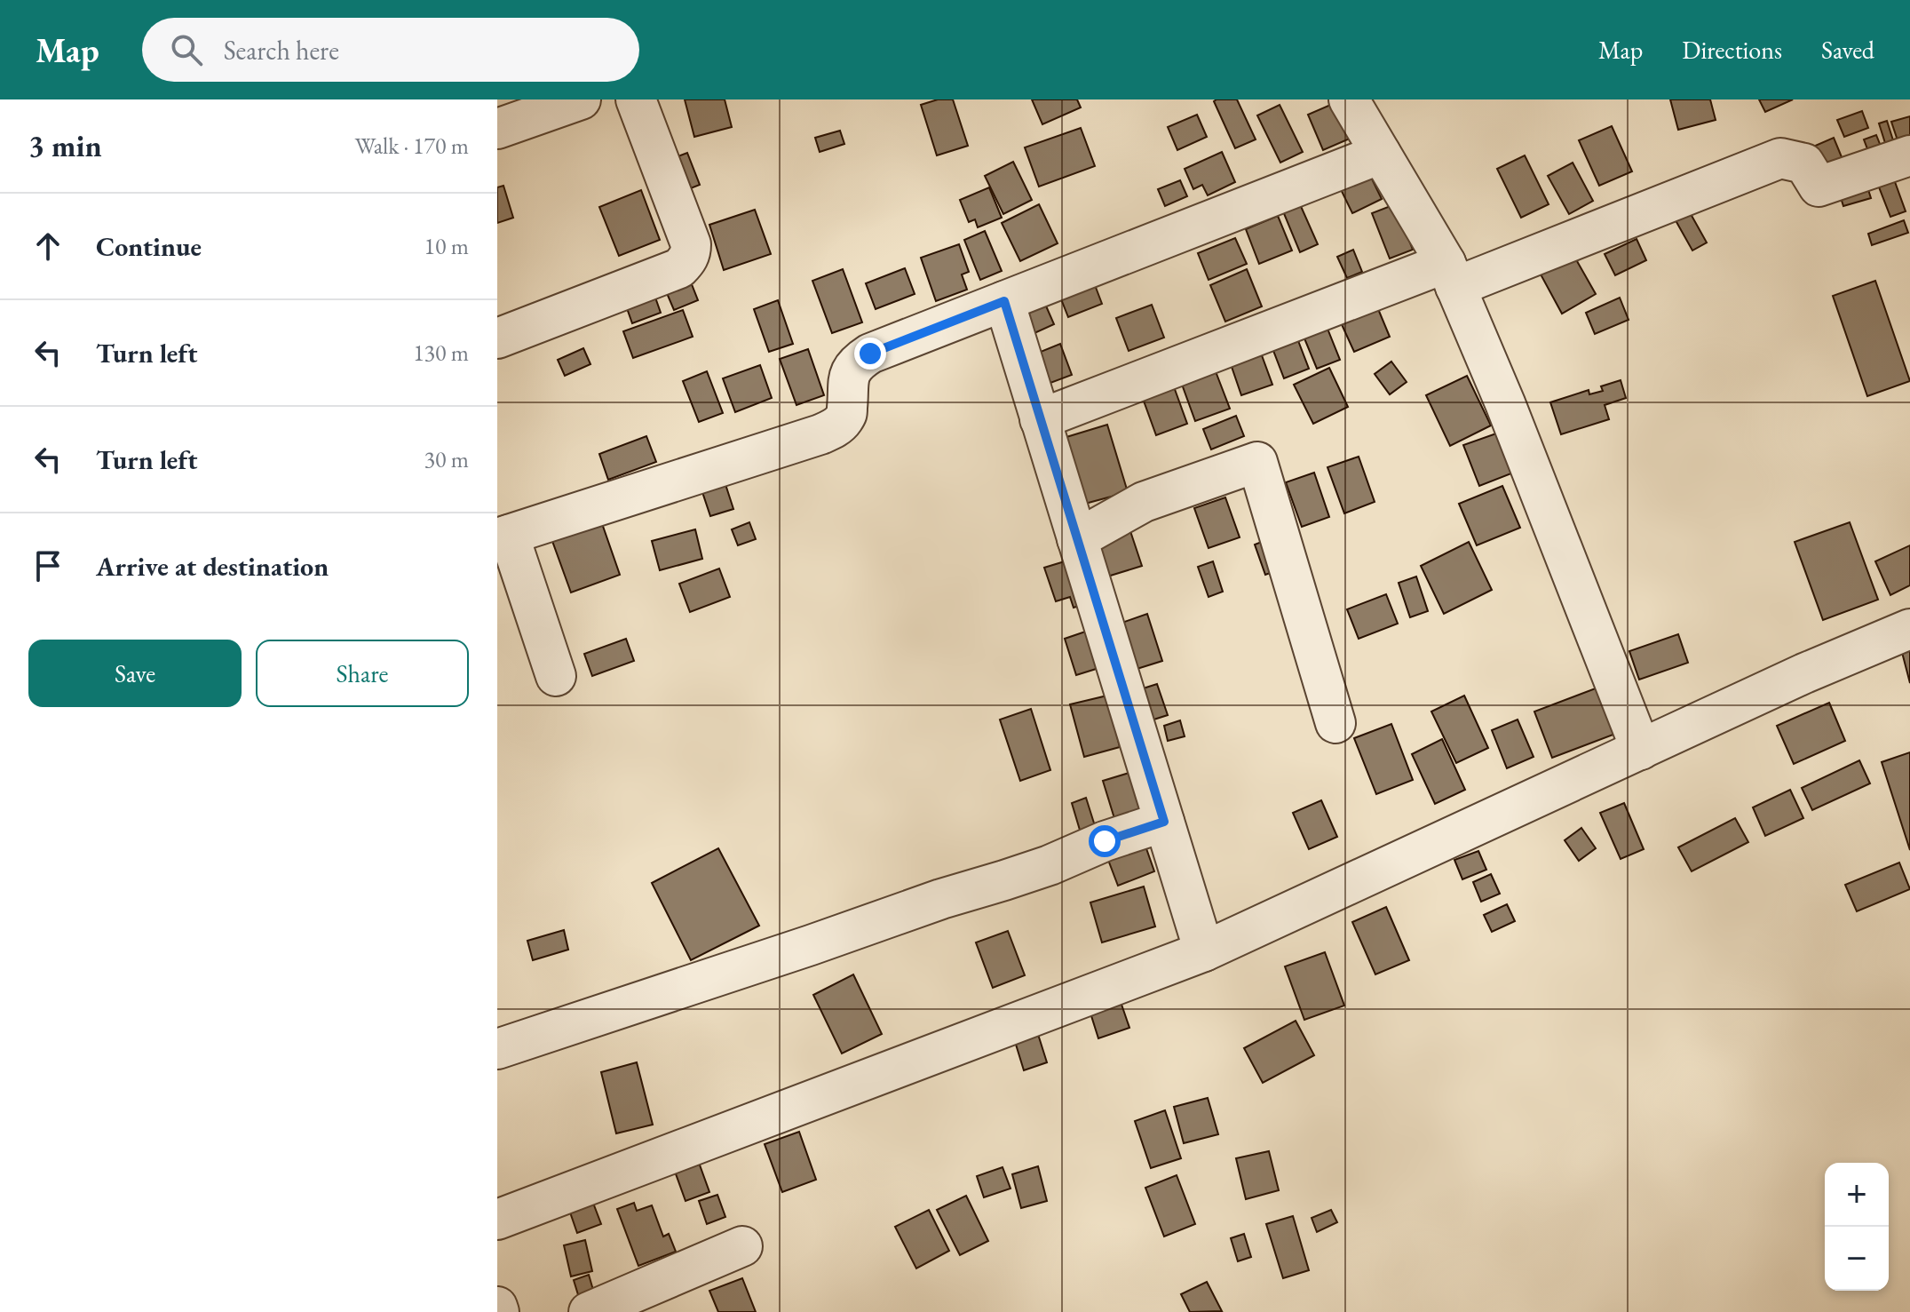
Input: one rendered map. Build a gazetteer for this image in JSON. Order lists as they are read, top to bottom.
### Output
{
  "page": {
    "header": "Map",
    "search": "Search here",
    "nav": ["Map", "Directions", "Saved"],
    "heading": ["3 min", "Walk · 170 m"],
    "list": [
      ["Continue", "10 m"],
      ["Turn left", "130 m"],
      ["Turn left", "30 m"],
      "Arrive at destination"
    ],
    "buttons": ["Save", "Share"],
    "map_buttons": ["+", "−"]
  }
}
